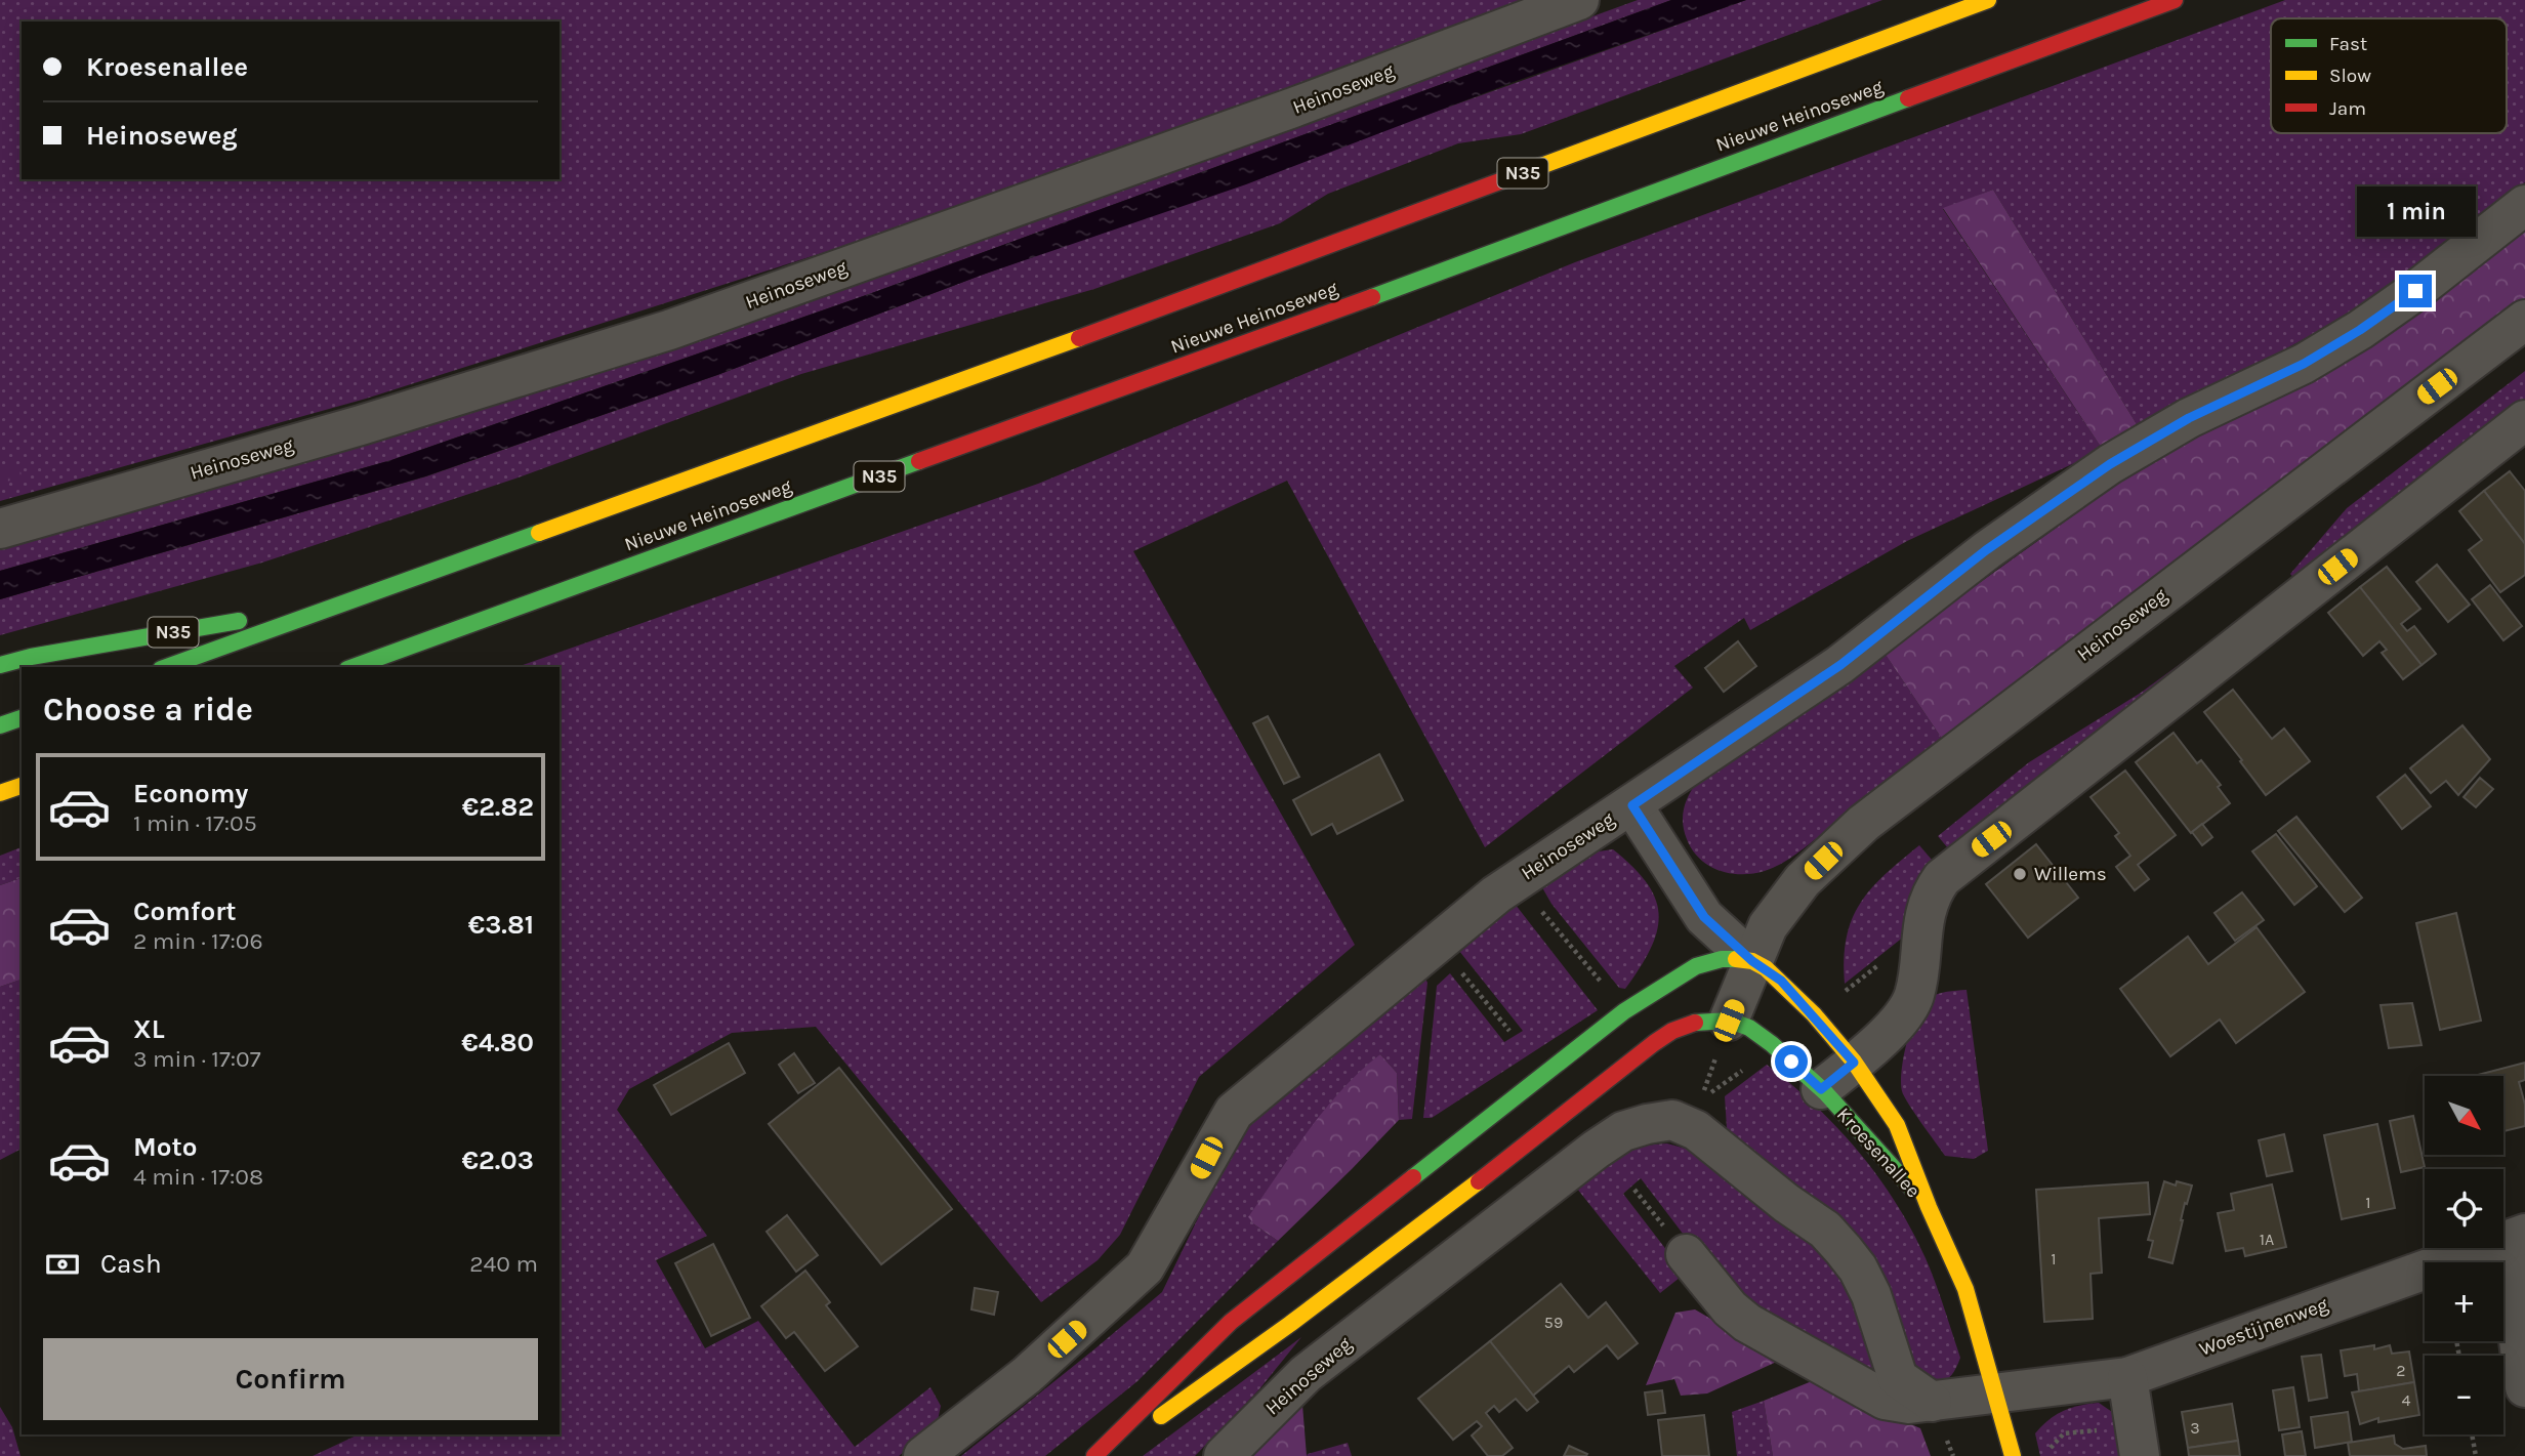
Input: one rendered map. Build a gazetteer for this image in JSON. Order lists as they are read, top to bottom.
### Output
{
  "streets": {
    "main road": ["Nieuwe Heinoseweg", "N35", "Kroesenallee"],
    "street": ["Heinoseweg", "Woestijnenweg"]
  },
  "crossings": [
    ["Heinoseweg", "Kroesenallee"],
    ["Nieuwe Heinoseweg", "N35"],
    ["Kroesenallee", "Woestijnenweg"]
  ],
  "places": ["Willems"],
  "house_numbers": [
    "1",
    "1A",
    "1",
    "59",
    "2",
    "4",
    "3"
  ],
  "legend": ["Fast", "Slow", "Jam"],
  "north": "bottom right",
  "page": {
    "banner": ["Kroesenallee", "Heinoseweg"],
    "bubble": "1 min",
    "heading": "Choose a ride",
    "list": [
      {
        "name": "Economy",
        "note": "1 min · 17:05",
        "value": "€2.82"
      },
      {
        "name": "Comfort",
        "note": "2 min · 17:06",
        "value": "€3.81"
      },
      {
        "name": "XL",
        "note": "3 min · 17:07",
        "value": "€4.80"
      },
      {
        "name": "Moto",
        "note": "4 min · 17:08",
        "value": "€2.03"
      }
    ],
    "map_buttons": ["+", "−"],
    "pay": ["Cash", "240 m"],
    "buttons": "Confirm"
  }
}
